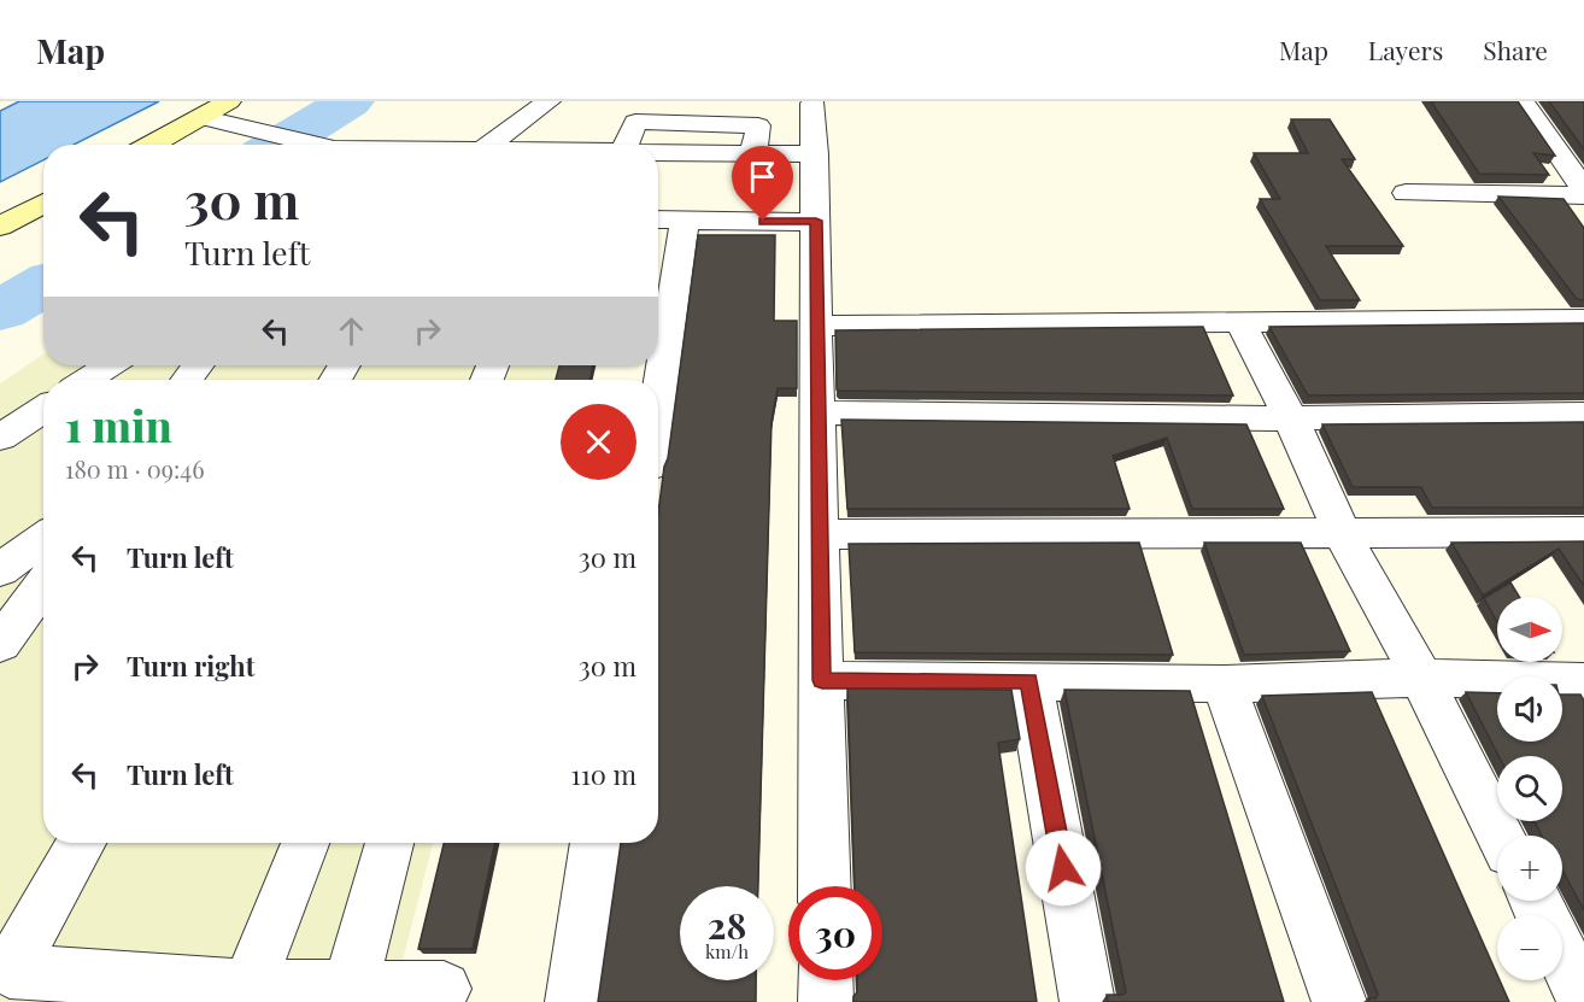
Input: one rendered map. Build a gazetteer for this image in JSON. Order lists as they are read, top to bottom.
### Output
{
  "north": "right",
  "page": {
    "header": "Map",
    "nav": ["Map", "Layers", "Share"],
    "turn": ["30 m", "Turn left"],
    "heading": ["1 min", "180 m · 09:46"],
    "list": [
      {
        "name": "Turn left",
        "value": "30 m"
      },
      {
        "name": "Turn right",
        "value": "30 m"
      },
      {
        "name": "Turn left",
        "value": "110 m"
      }
    ],
    "map_buttons": ["+", "−"],
    "speed": "28 km/h",
    "limit": "30"
  }
}
